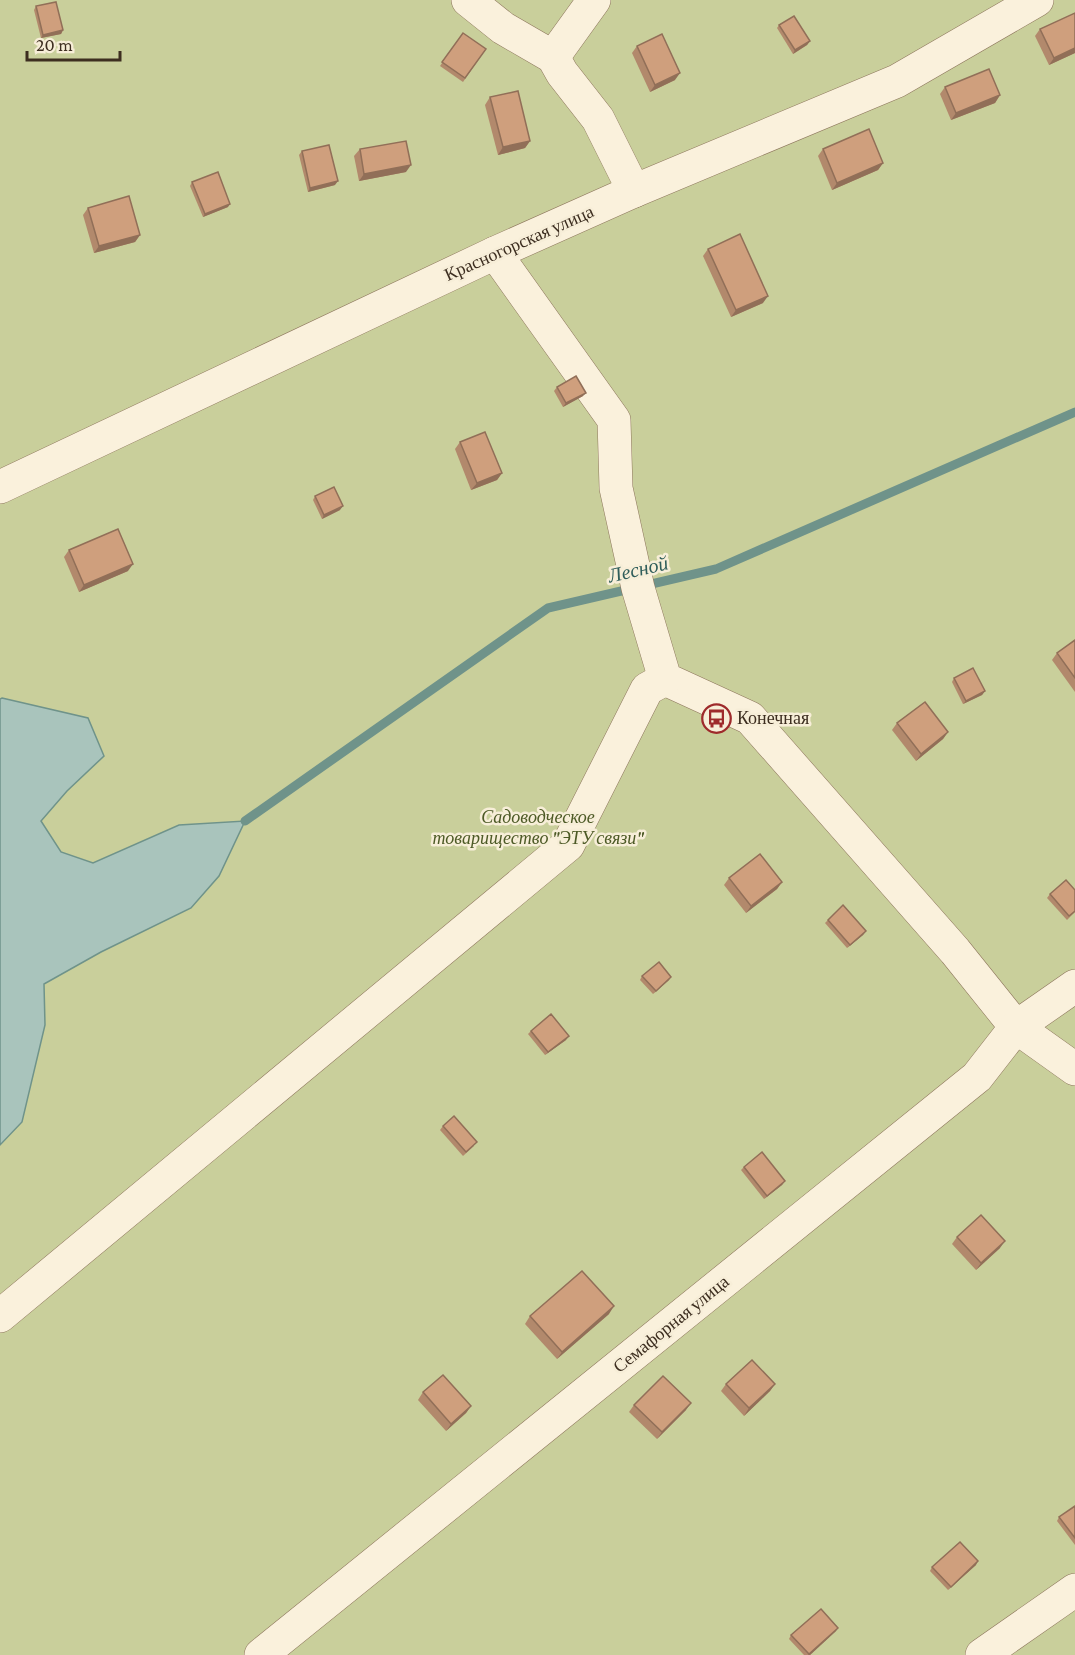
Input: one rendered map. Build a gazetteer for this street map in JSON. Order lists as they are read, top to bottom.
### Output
{
  "streets": {
    "street": ["Красногорская улица", "Семафорная улица"]
  },
  "water": ["Лесной"],
  "parks": ["Садоводческое товарищество \"ЭТУ связи\""],
  "places": {
    "bus stop": ["Конечная"]
  },
  "scale_bar": "20 m"
}
